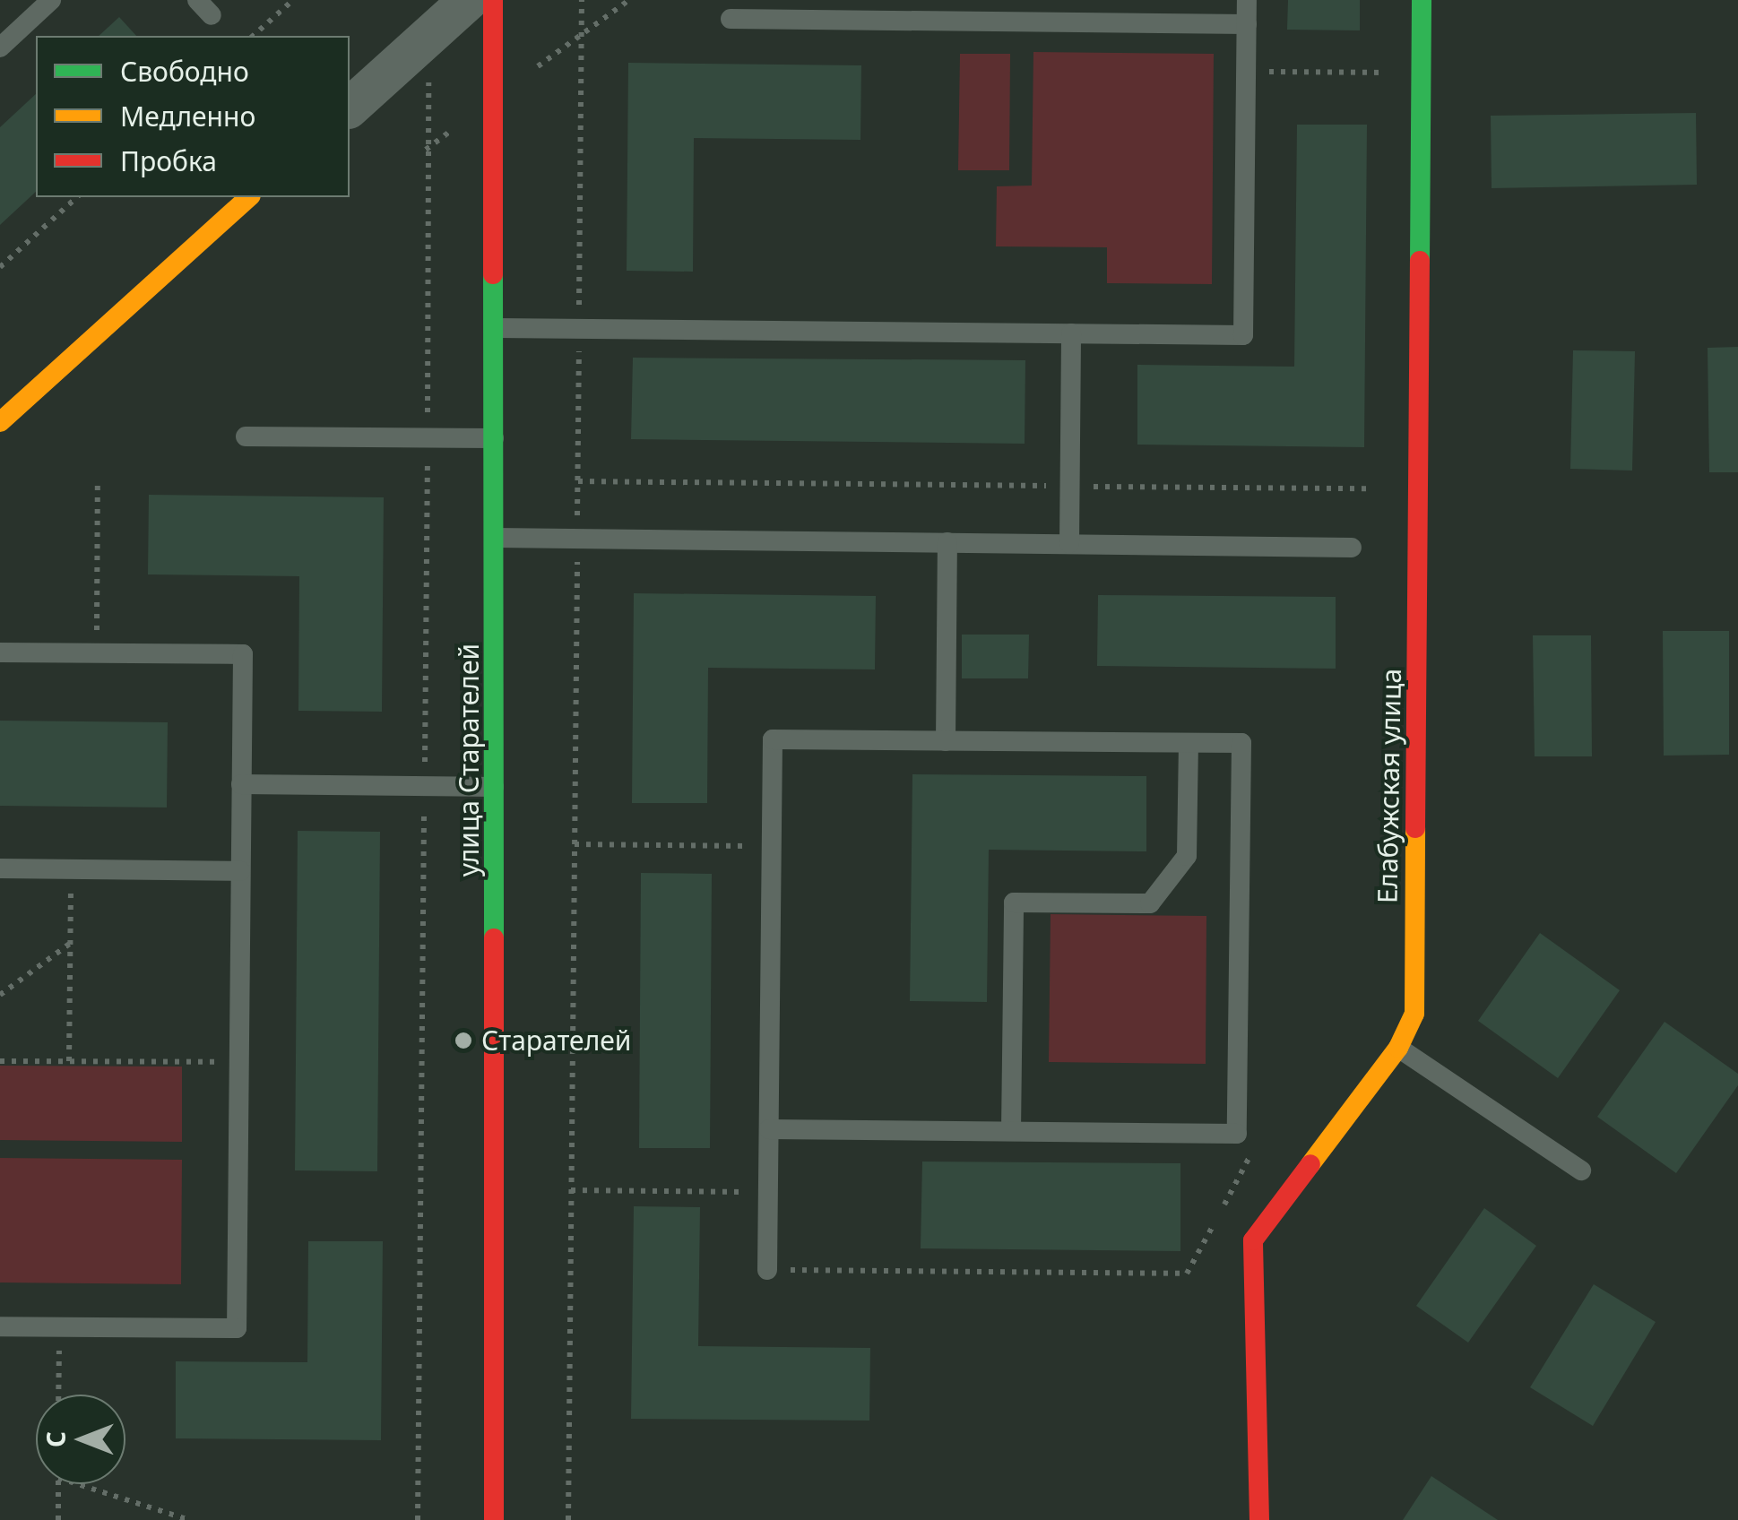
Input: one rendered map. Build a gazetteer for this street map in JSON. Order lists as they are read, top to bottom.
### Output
{
  "streets": {
    "street": ["улица Старателей", "Елабужская улица"]
  },
  "places": ["Старателей"],
  "legend": ["Свободно", "Медленно", "Пробка"],
  "north": "left"
}
